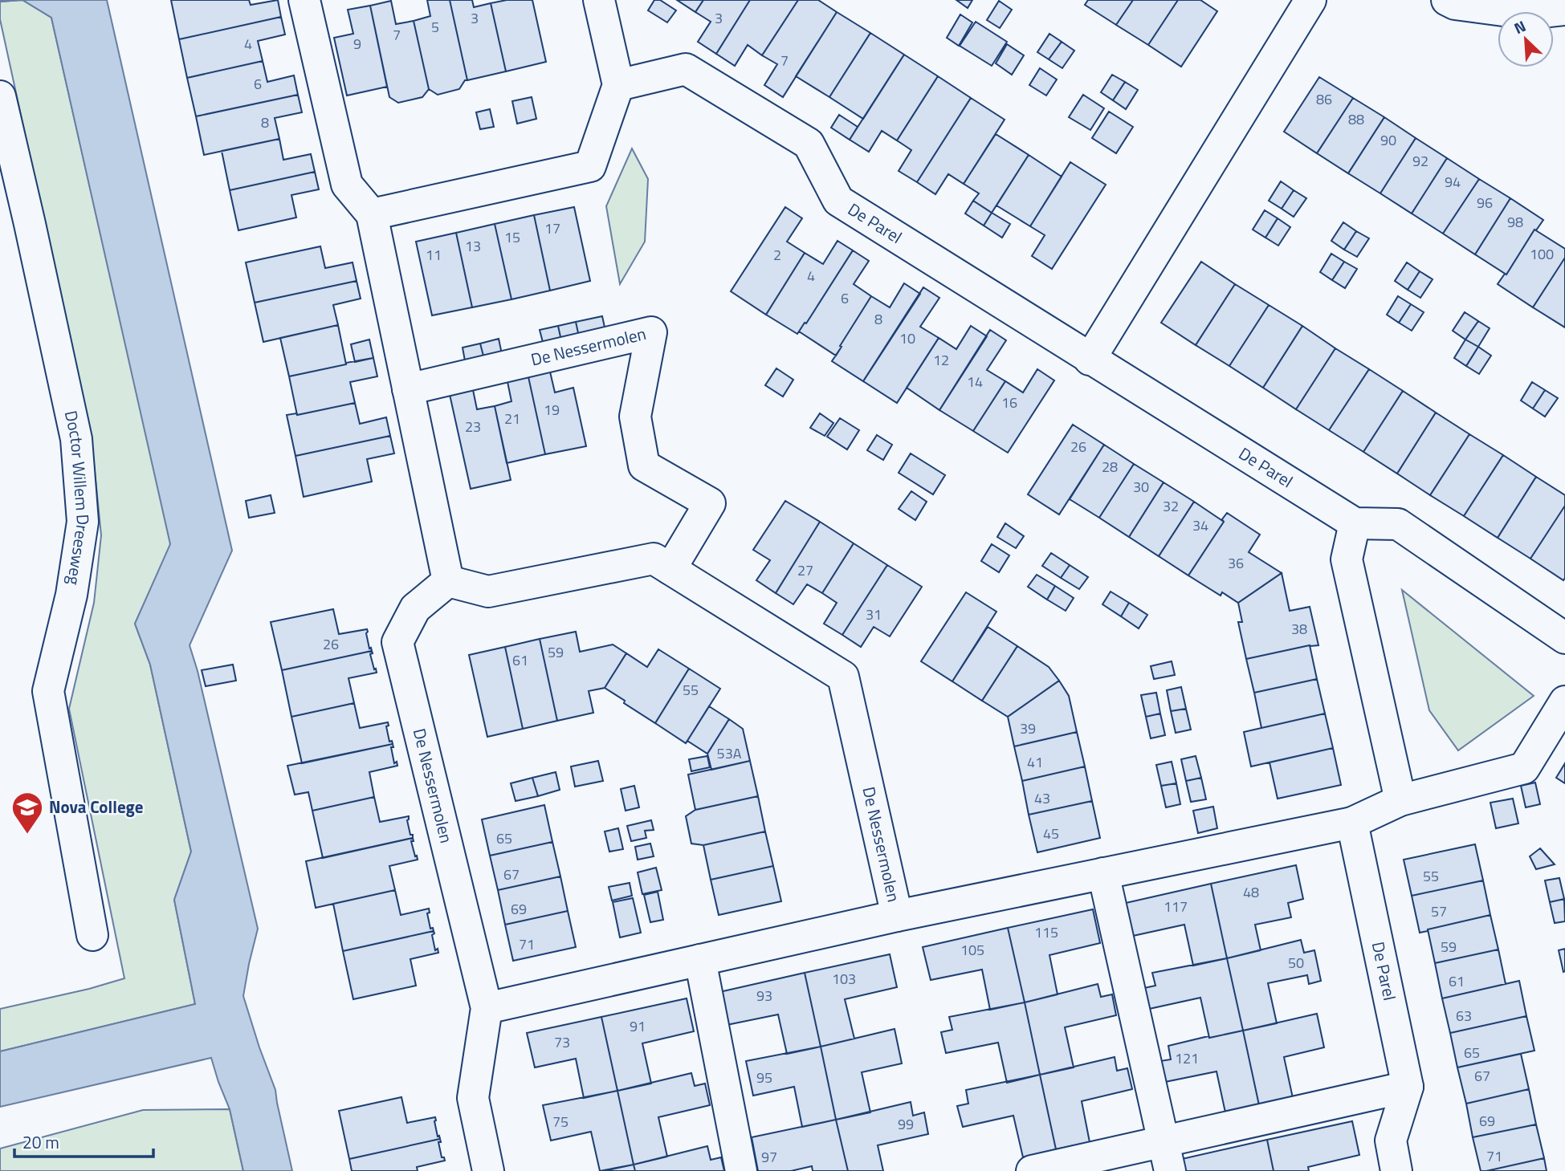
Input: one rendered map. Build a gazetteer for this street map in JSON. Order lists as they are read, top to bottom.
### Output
{
  "streets": {
    "street": ["De Parel", "De Nessermolen", "Doctor Willem Dreesweg"]
  },
  "crossings": [
    ["De Parel", "De Nessermolen"]
  ],
  "places": {
    "school or university": ["Nova College"]
  },
  "house_numbers": [
    "3",
    "3",
    "5",
    "7",
    "4",
    "9",
    "7",
    "6",
    "86",
    "88",
    "8",
    "90",
    "92",
    "94",
    "96",
    "98",
    "17",
    "15",
    "13",
    "100",
    "11",
    "2",
    "4",
    "6",
    "8",
    "10",
    "12",
    "14",
    "16",
    "19",
    "21",
    "23",
    "26",
    "28",
    "30",
    "32",
    "34",
    "36",
    "27",
    "31",
    "38",
    "26",
    "59",
    "61",
    "55",
    "39",
    "53A",
    "41",
    "43",
    "45",
    "65",
    "67",
    "55",
    "48",
    "117",
    "69",
    "57",
    "115",
    "71",
    "59",
    "105",
    "50",
    "103",
    "61",
    "93",
    "63",
    "91",
    "73",
    "65",
    "121",
    "67",
    "95",
    "69",
    "75",
    "99",
    "71",
    "97"
  ],
  "scale_bar": "20 m",
  "north": "top left"
}
